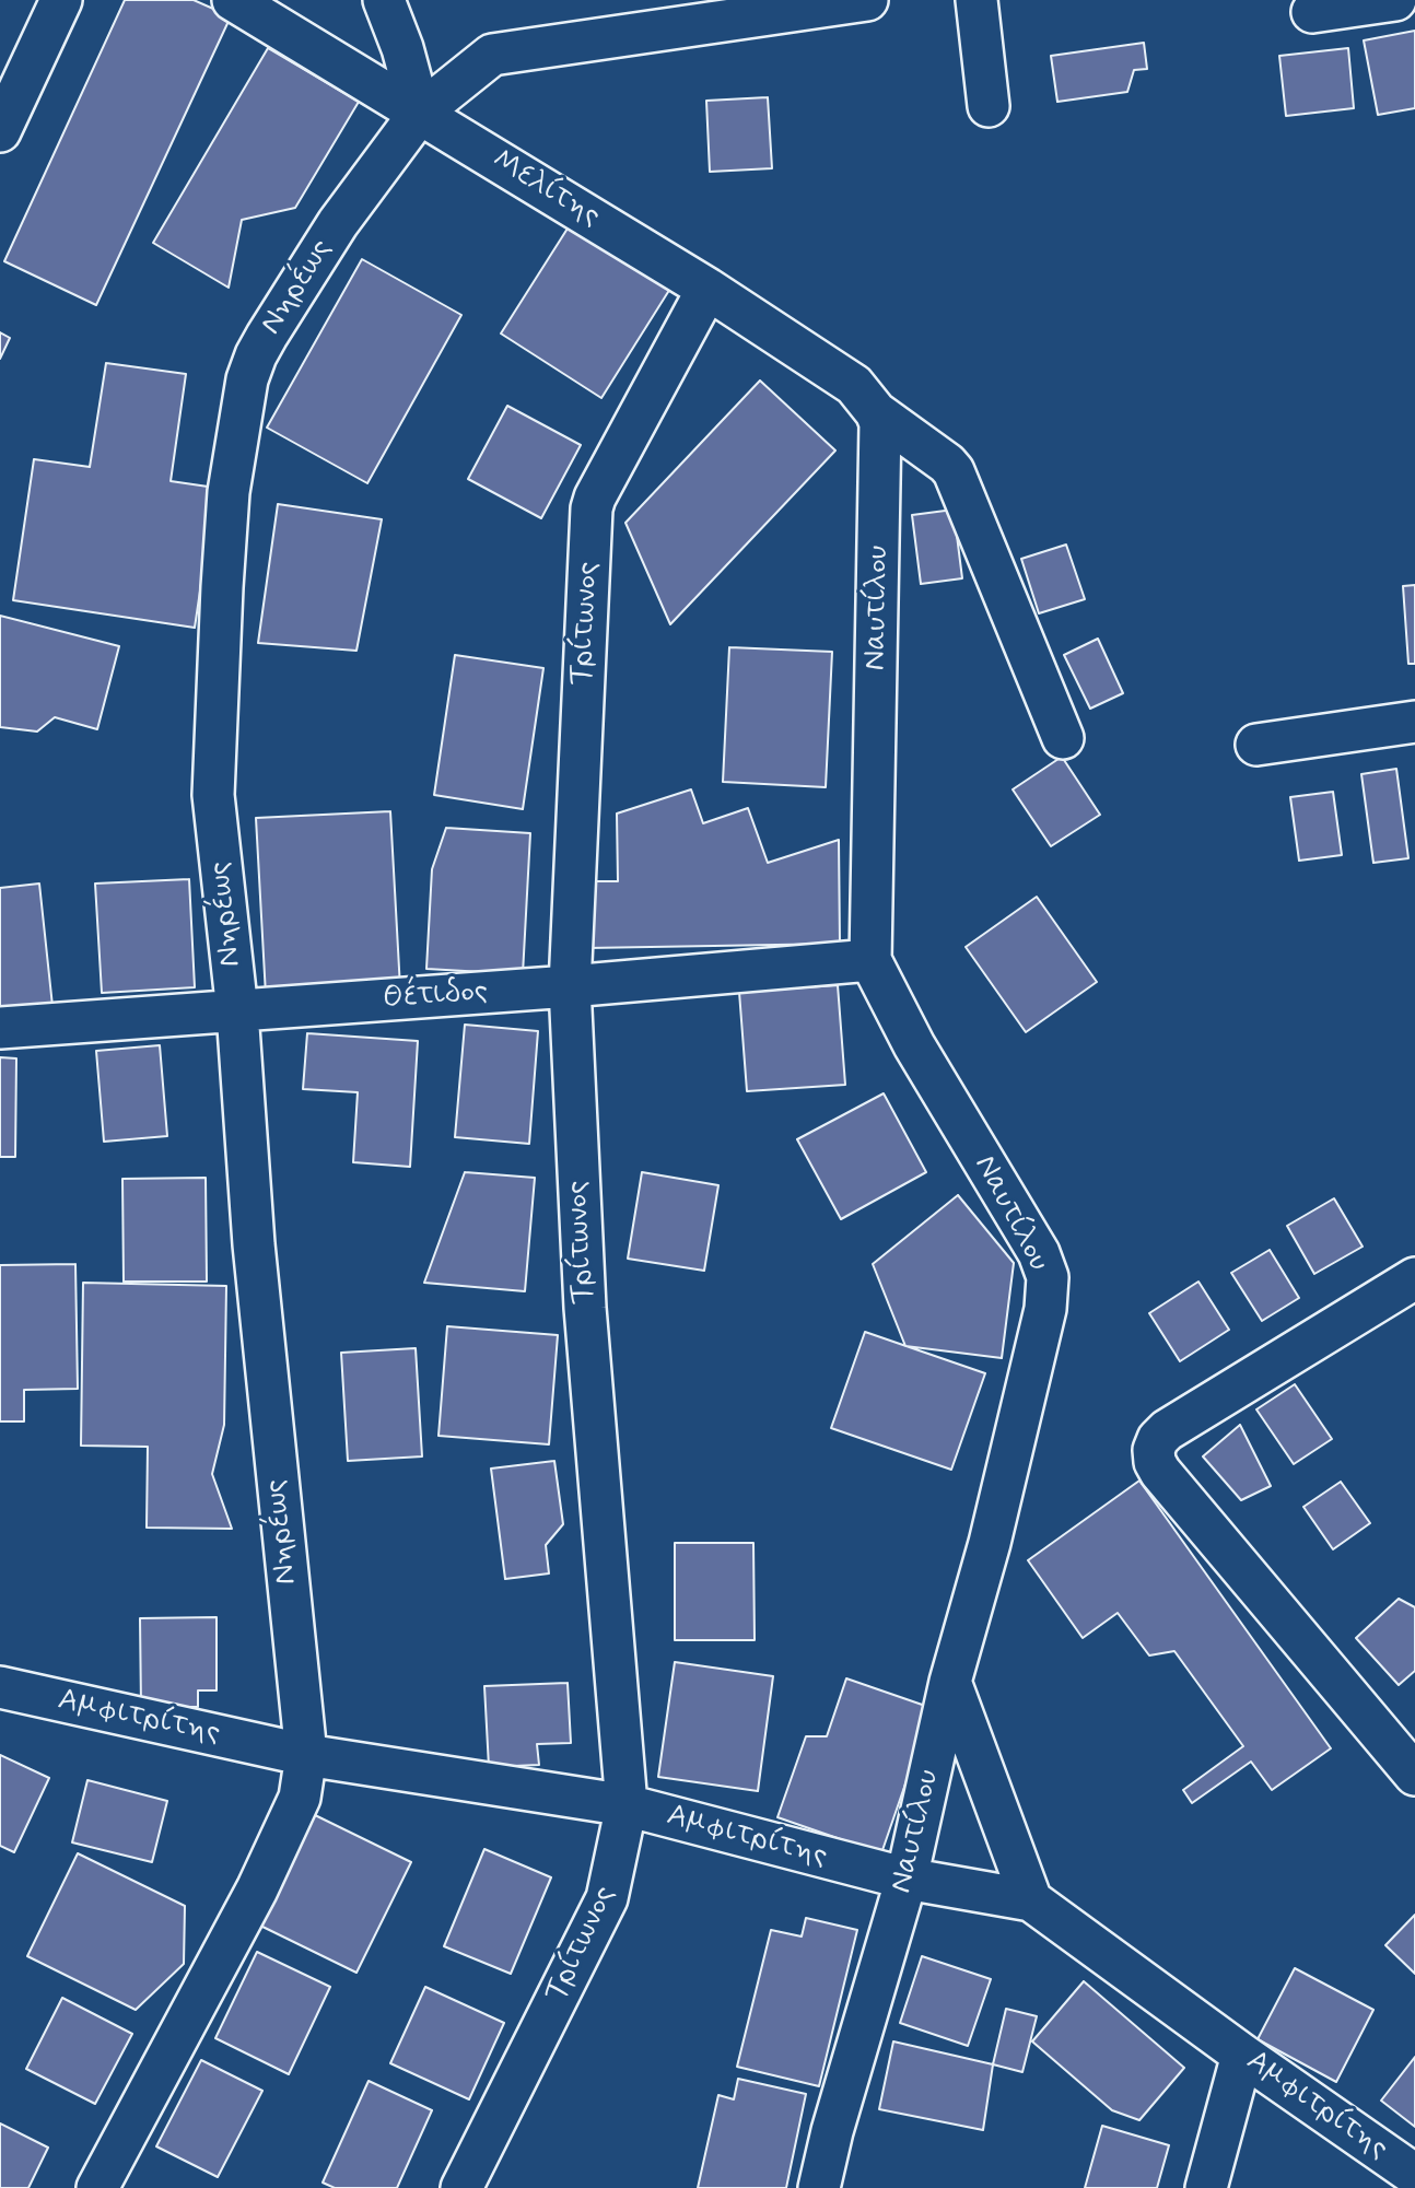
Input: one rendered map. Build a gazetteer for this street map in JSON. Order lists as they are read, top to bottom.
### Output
{
  "streets": {
    "street": [
      "Μελίτης",
      "Νηρέως",
      "Ναυτίλου",
      "Τρίτωνος",
      "Θέτιδος",
      "Αμφιτρίτης"
    ]
  },
  "crossings": [
    ["Μελίτης", "Νηρέως"],
    ["Μελίτης", "Ναυτίλου"],
    ["Μελίτης", "Τρίτωνος"],
    ["Νηρέως", "Θέτιδος"],
    ["Νηρέως", "Αμφιτρίτης"],
    ["Ναυτίλου", "Θέτιδος"],
    ["Ναυτίλου", "Αμφιτρίτης"],
    ["Τρίτωνος", "Θέτιδος"],
    ["Τρίτωνος", "Αμφιτρίτης"]
  ]
}
